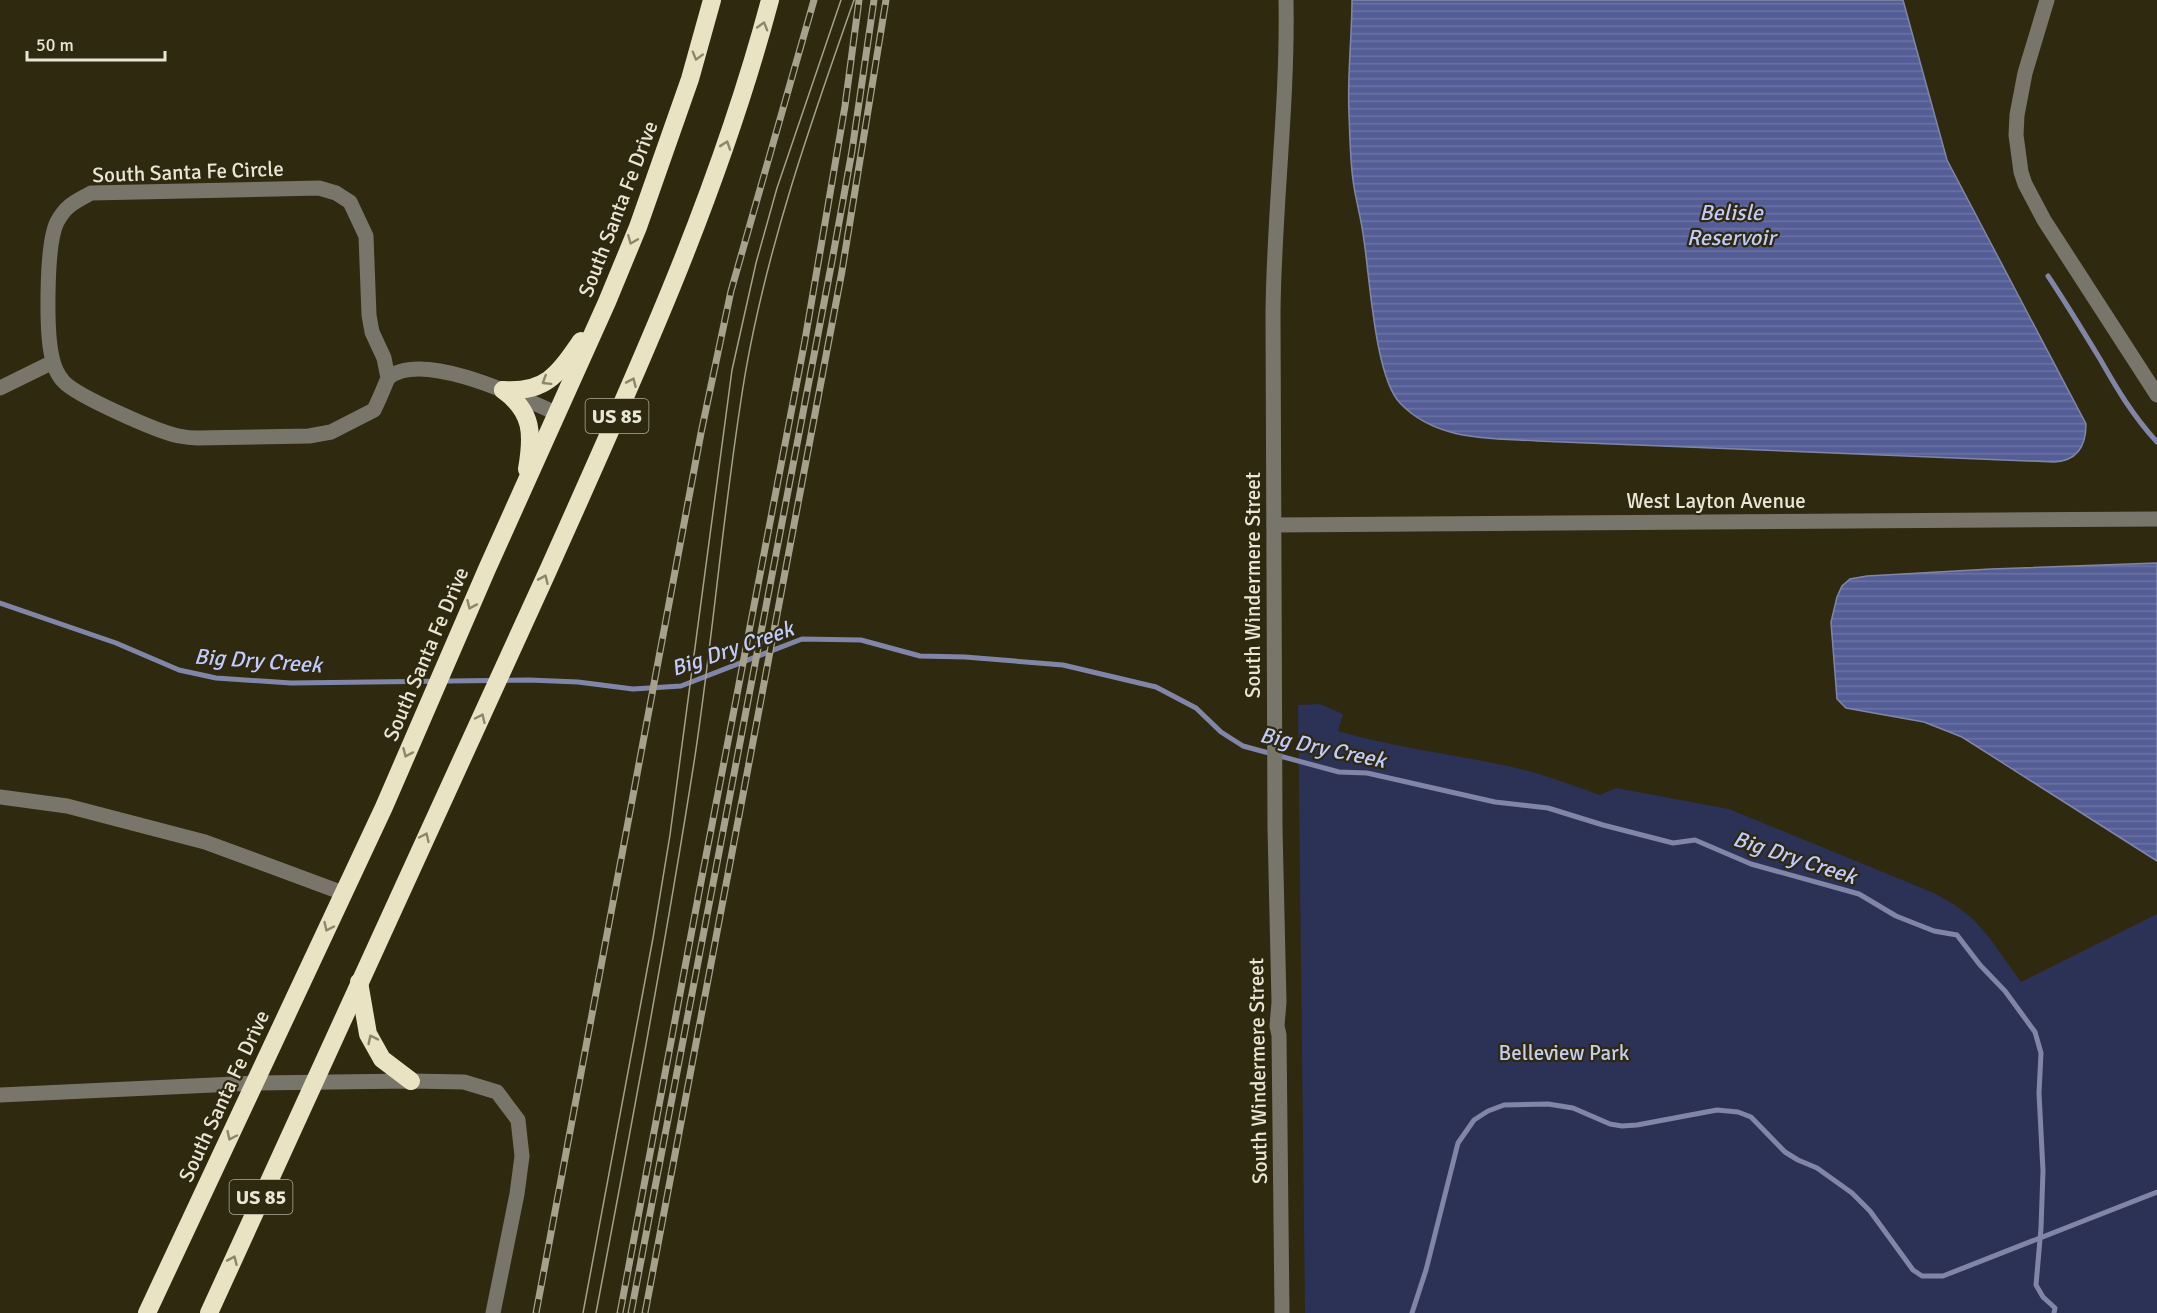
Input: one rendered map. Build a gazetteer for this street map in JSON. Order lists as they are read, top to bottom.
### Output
{
  "streets": {
    "highway": ["South Santa Fe Drive", "US 85"],
    "street": ["South Santa Fe Circle", "West Layton Avenue", "South Windermere Street"]
  },
  "crossings": [
    ["West Layton Avenue", "South Windermere Street"]
  ],
  "water": ["Belisle Reservoir", "Big Dry Creek"],
  "parks": ["Belleview Park"],
  "scale_bar": "50 m"
}
